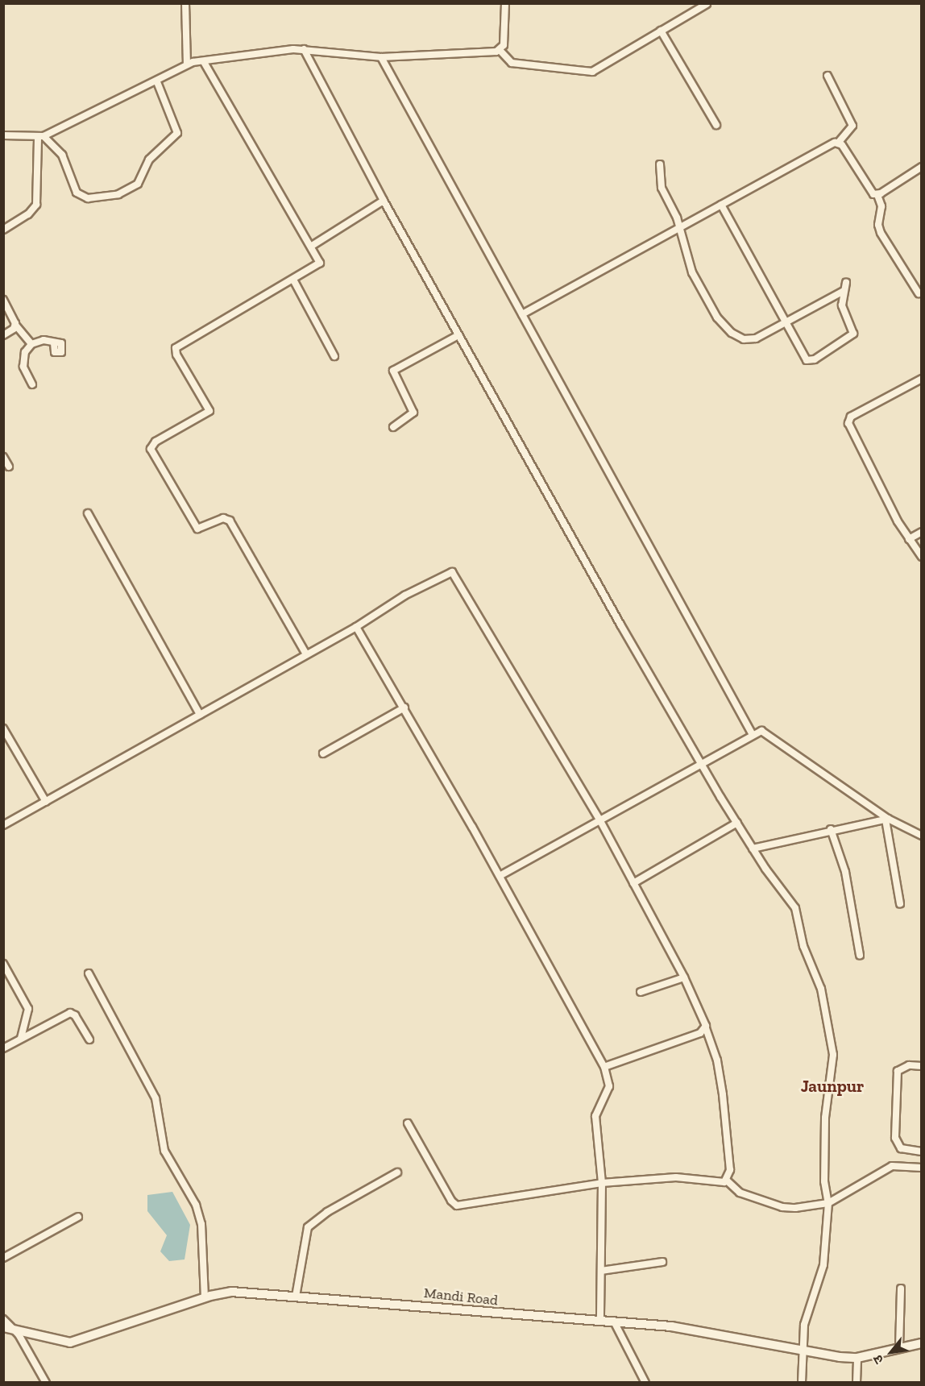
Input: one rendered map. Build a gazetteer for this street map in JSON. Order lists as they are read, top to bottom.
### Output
{
  "streets": {
    "street": ["Mandi Road"]
  },
  "districts": ["Jaunpur"],
  "north": "bottom left"
}
